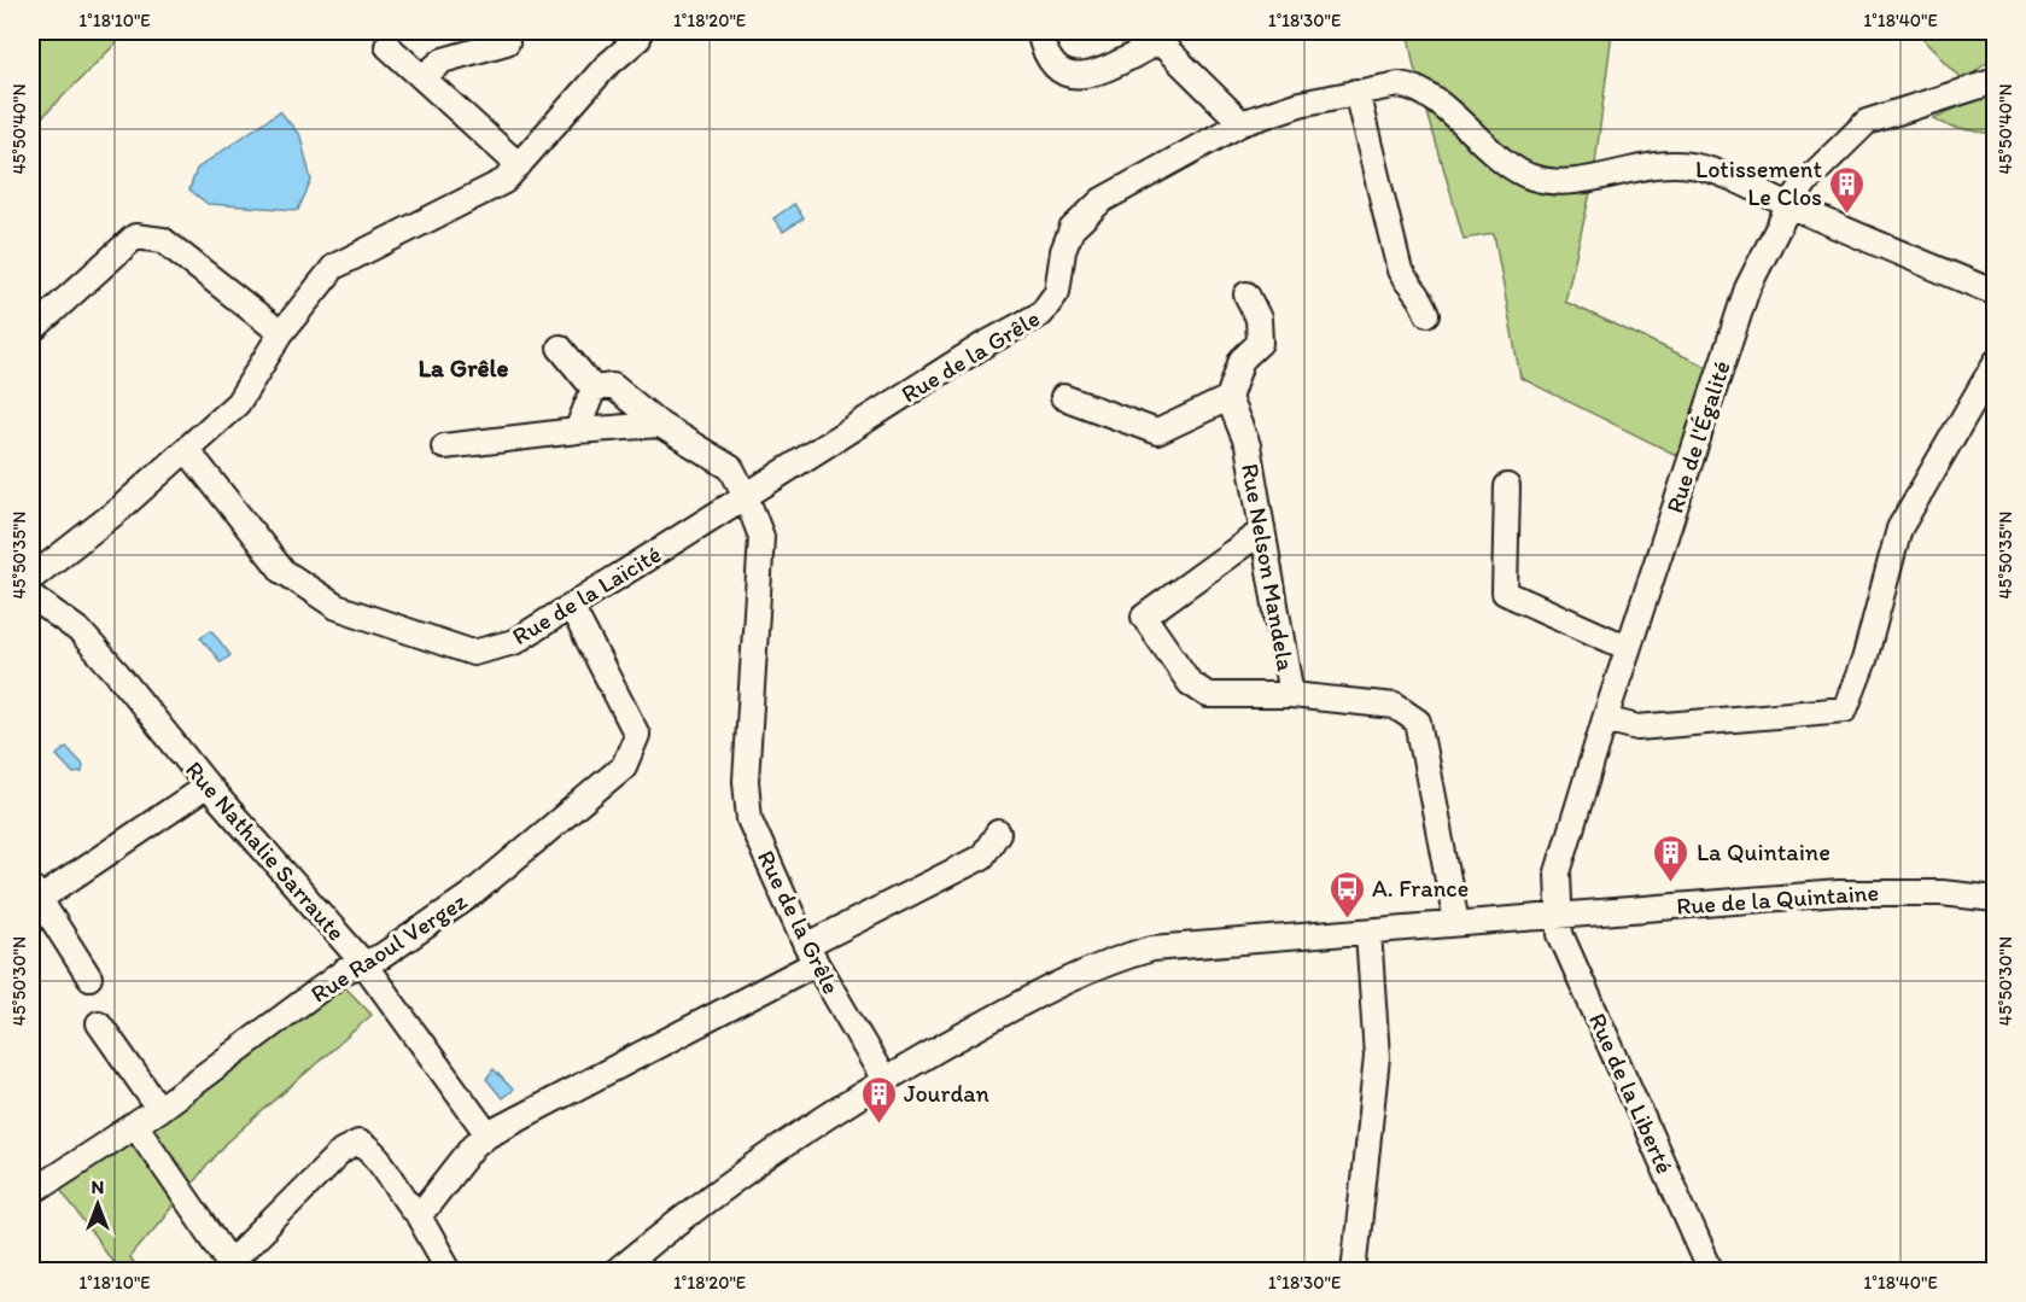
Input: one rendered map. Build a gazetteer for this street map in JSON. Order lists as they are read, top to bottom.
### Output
{
  "streets": {
    "street": [
      "Rue de la Grêle",
      "Rue de l'Égalité",
      "Rue Nelson Mandela",
      "Rue de la Laïcité",
      "Rue Nathalie Sarraute",
      "Rue de la Quintaine",
      "Rue Raoul Vergez",
      "Rue de la Liberté"
    ]
  },
  "crossings": [
    ["Rue de la Grêle", "Rue de l'Égalité"],
    ["Rue de la Grêle", "Rue de la Laïcité"],
    ["Rue de la Grêle", "Rue de la Quintaine"],
    ["Rue de l'Égalité", "Rue de la Quintaine"],
    ["Rue de l'Égalité", "Rue de la Liberté"],
    ["Rue Nelson Mandela", "Rue de la Quintaine"],
    ["Rue de la Laïcité", "Rue Raoul Vergez"],
    ["Rue Nathalie Sarraute", "Rue Raoul Vergez"],
    ["Rue de la Quintaine", "Rue de la Liberté"]
  ],
  "districts": ["La Grêle"],
  "places": {
    "building": ["Lotissement Le Clos", "La Quintaine", "Jourdan"],
    "bus stop": ["A. France"]
  },
  "north": "top",
  "coordinates": [
    "1°18'10\"E",
    "1°18'20\"E",
    "1°18'30\"E",
    "1°18'40\"E",
    "45°50'40\"N",
    "45°50'35\"N",
    "45°50'30\"N"
  ]
}
